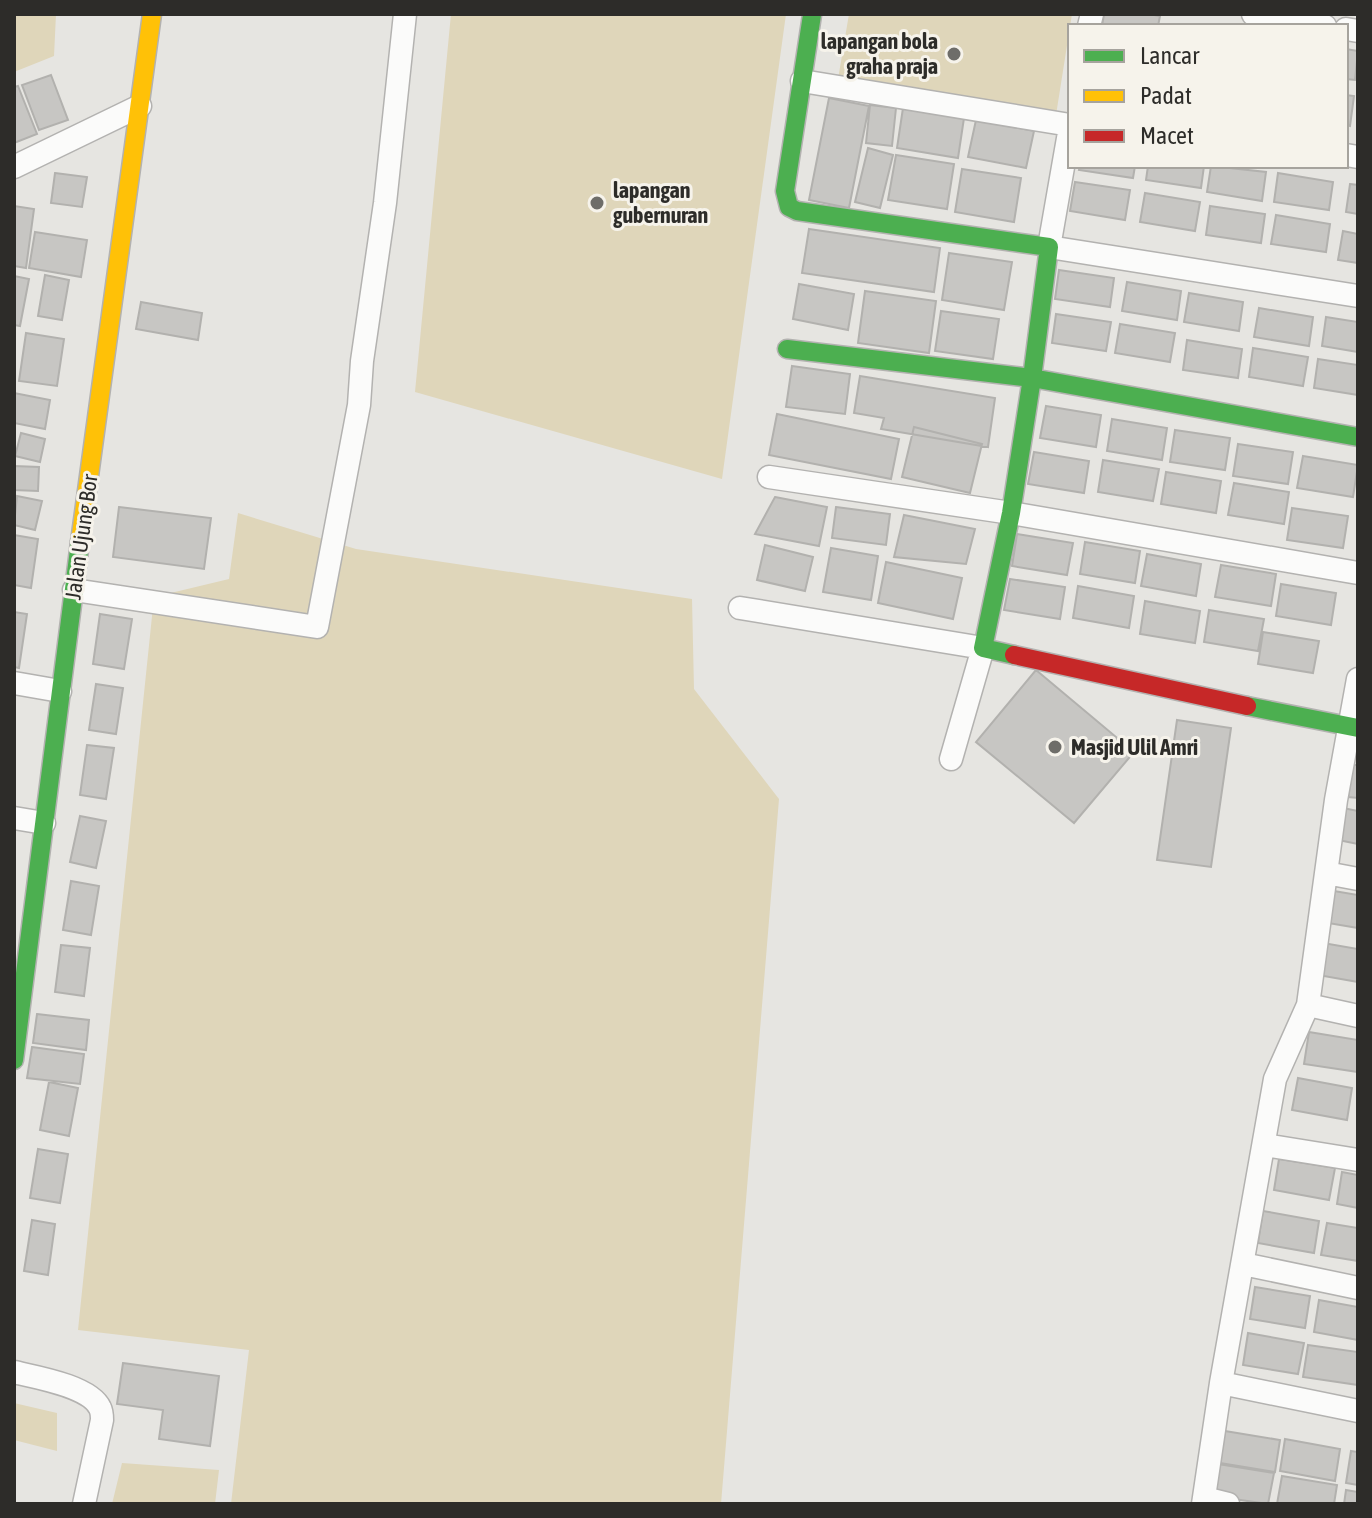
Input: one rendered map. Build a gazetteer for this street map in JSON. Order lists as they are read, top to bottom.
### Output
{
  "streets": {
    "street": ["Jalan Ujung Bor"]
  },
  "places": ["lapangan bola graha praja", "lapangan gubernuran", "Masjid Ulil Amri"],
  "legend": ["Lancar", "Padat", "Macet"]
}
